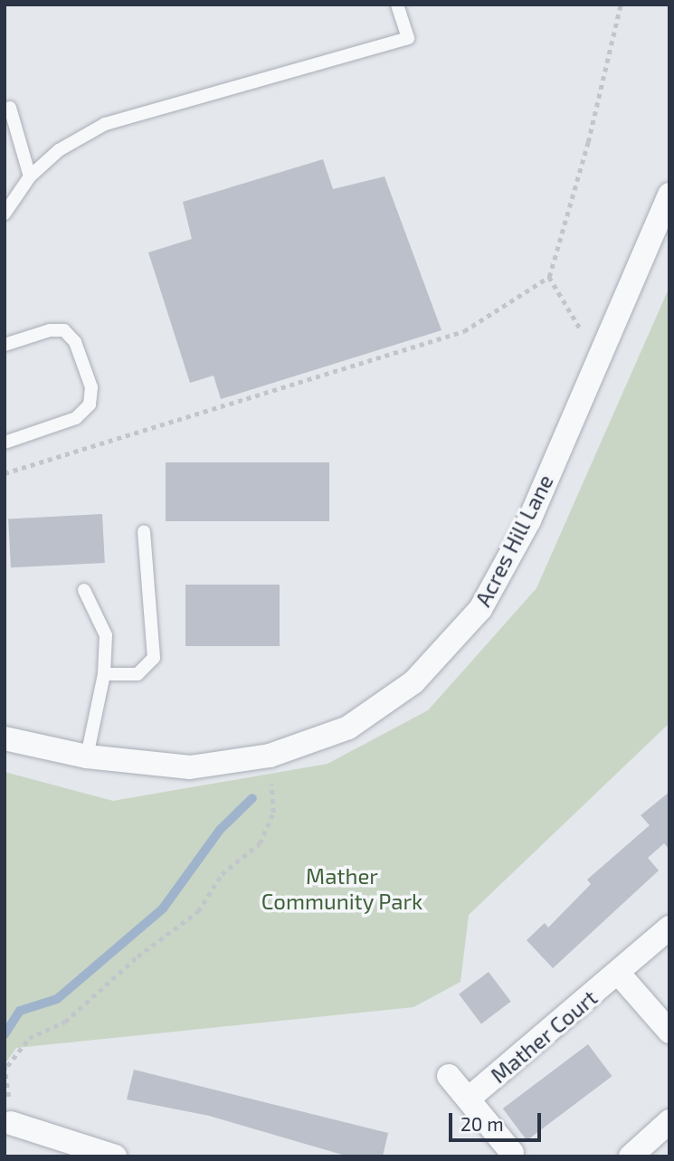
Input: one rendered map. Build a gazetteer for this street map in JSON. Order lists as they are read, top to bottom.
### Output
{
  "streets": {
    "street": ["Acres Hill Lane", "Mather Court"]
  },
  "parks": ["Mather Community Park"],
  "scale_bar": "20 m"
}
